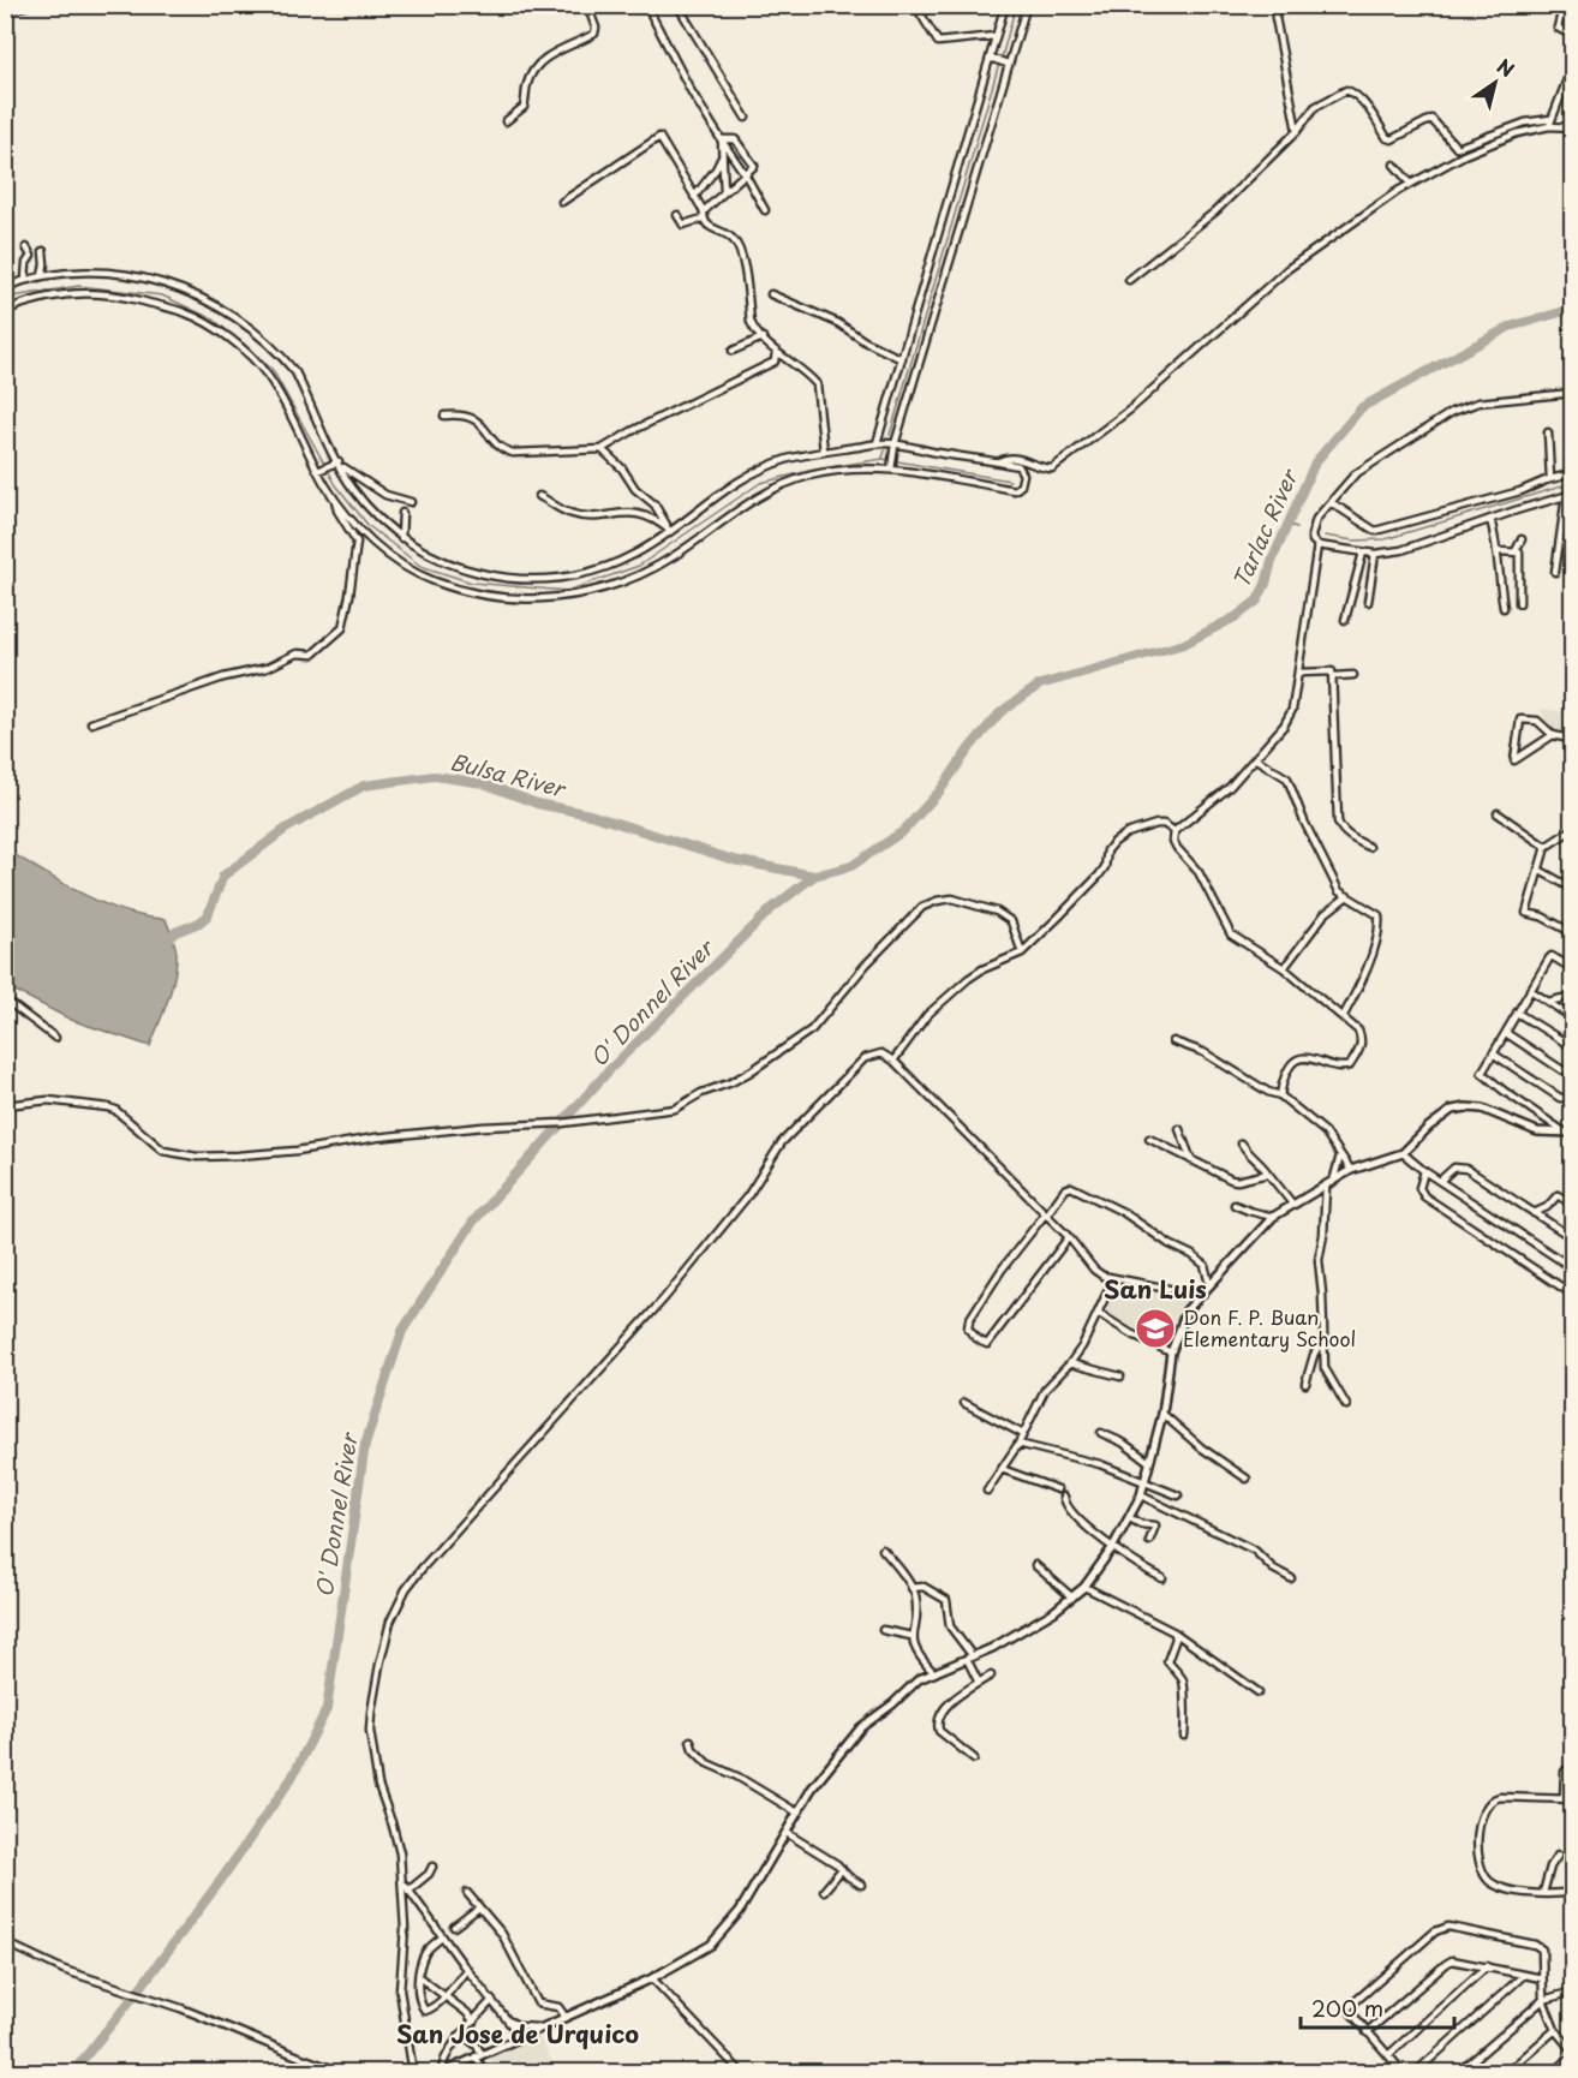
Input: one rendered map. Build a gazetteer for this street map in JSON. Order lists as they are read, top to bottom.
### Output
{
  "districts": ["San Luis", "San Jose de Urquico"],
  "water": ["Tarlac River", "Bulsa River", "O' Donnel River"],
  "places": {
    "school or university": ["Don F. P. Buan Elementary School"]
  },
  "scale_bar": "200 m",
  "north": "top right"
}
